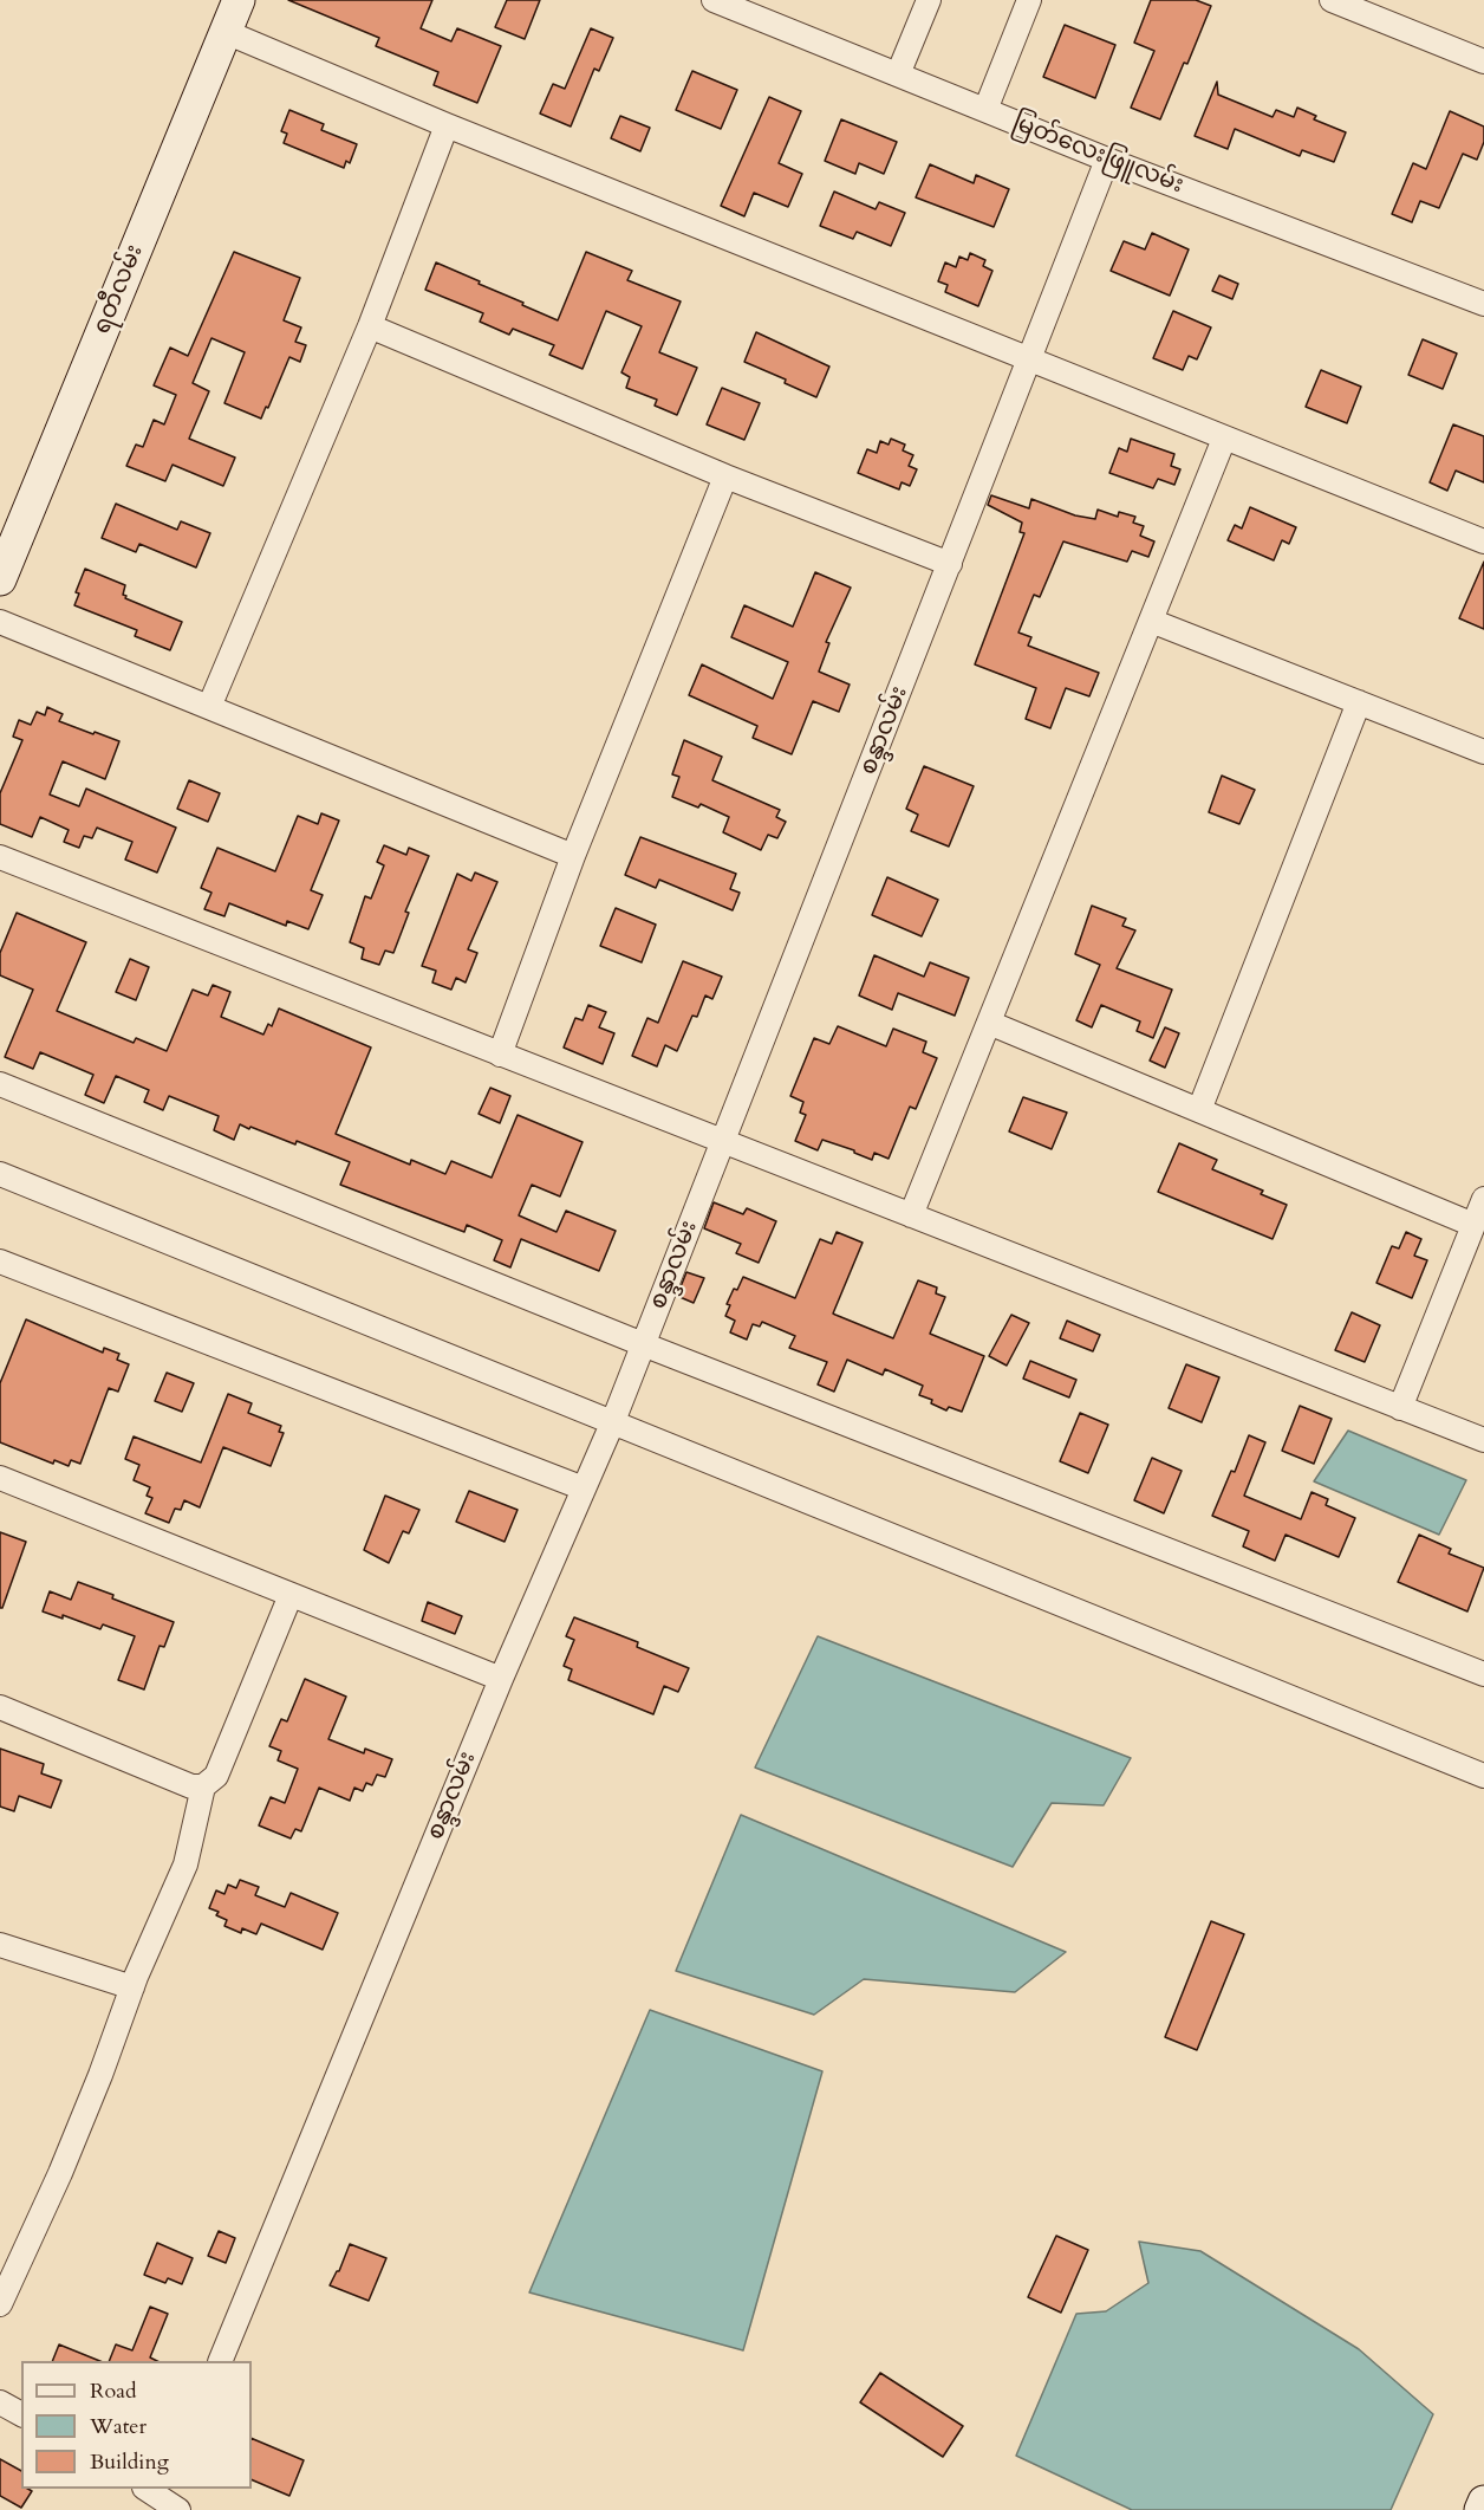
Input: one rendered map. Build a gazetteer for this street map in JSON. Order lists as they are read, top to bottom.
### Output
{
  "streets": {
    "street": ["မြတ်လေးဖြူလမ်း", "ရတီလမ်း", "စန္ဒာလမ်း"]
  },
  "crossings": [
    ["မြတ်လေးဖြူလမ်း", "စန္ဒာလမ်း"]
  ],
  "legend": ["Road", "Water", "Building"]
}
